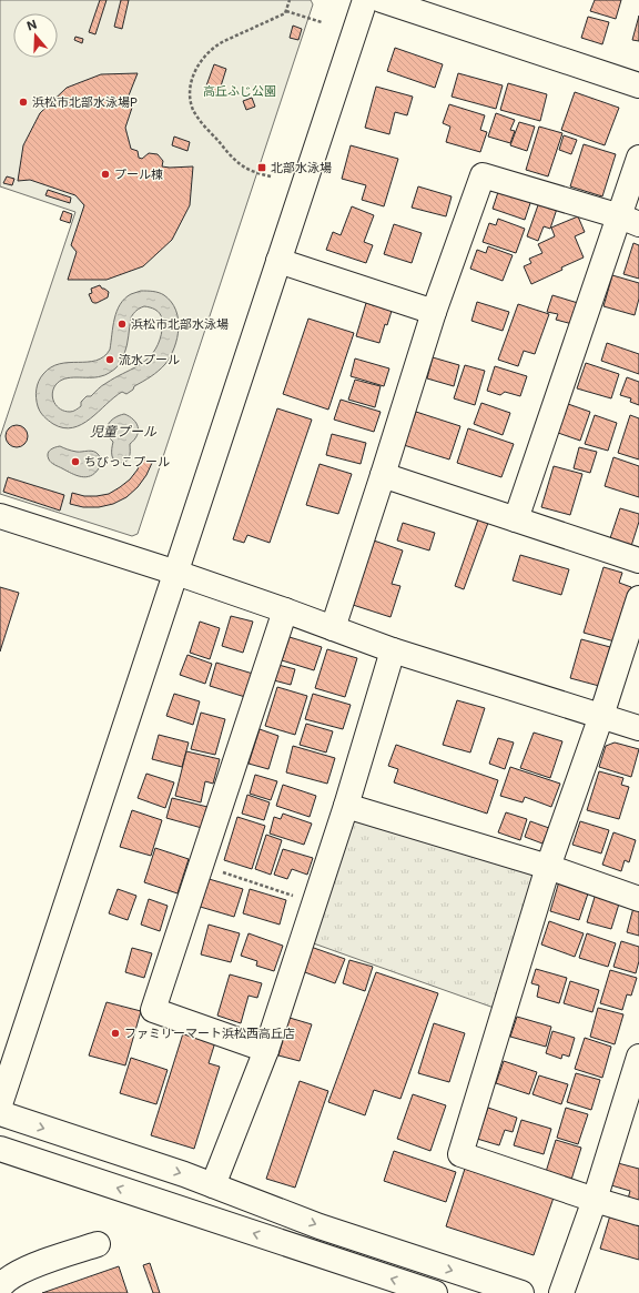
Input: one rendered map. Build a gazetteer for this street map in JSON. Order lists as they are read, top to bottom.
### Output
{
  "water": ["児童プール"],
  "parks": ["高丘ふじ公園"],
  "places": {
    "other": [
      "浜松市北部水泳場P",
      "プール棟",
      "浜松市北部水泳場",
      "流水プール",
      "ちびっこプール",
      "ファミリーマート浜松西高丘店"
    ],
    "transit": ["北部水泳場"]
  },
  "north": "top"
}
